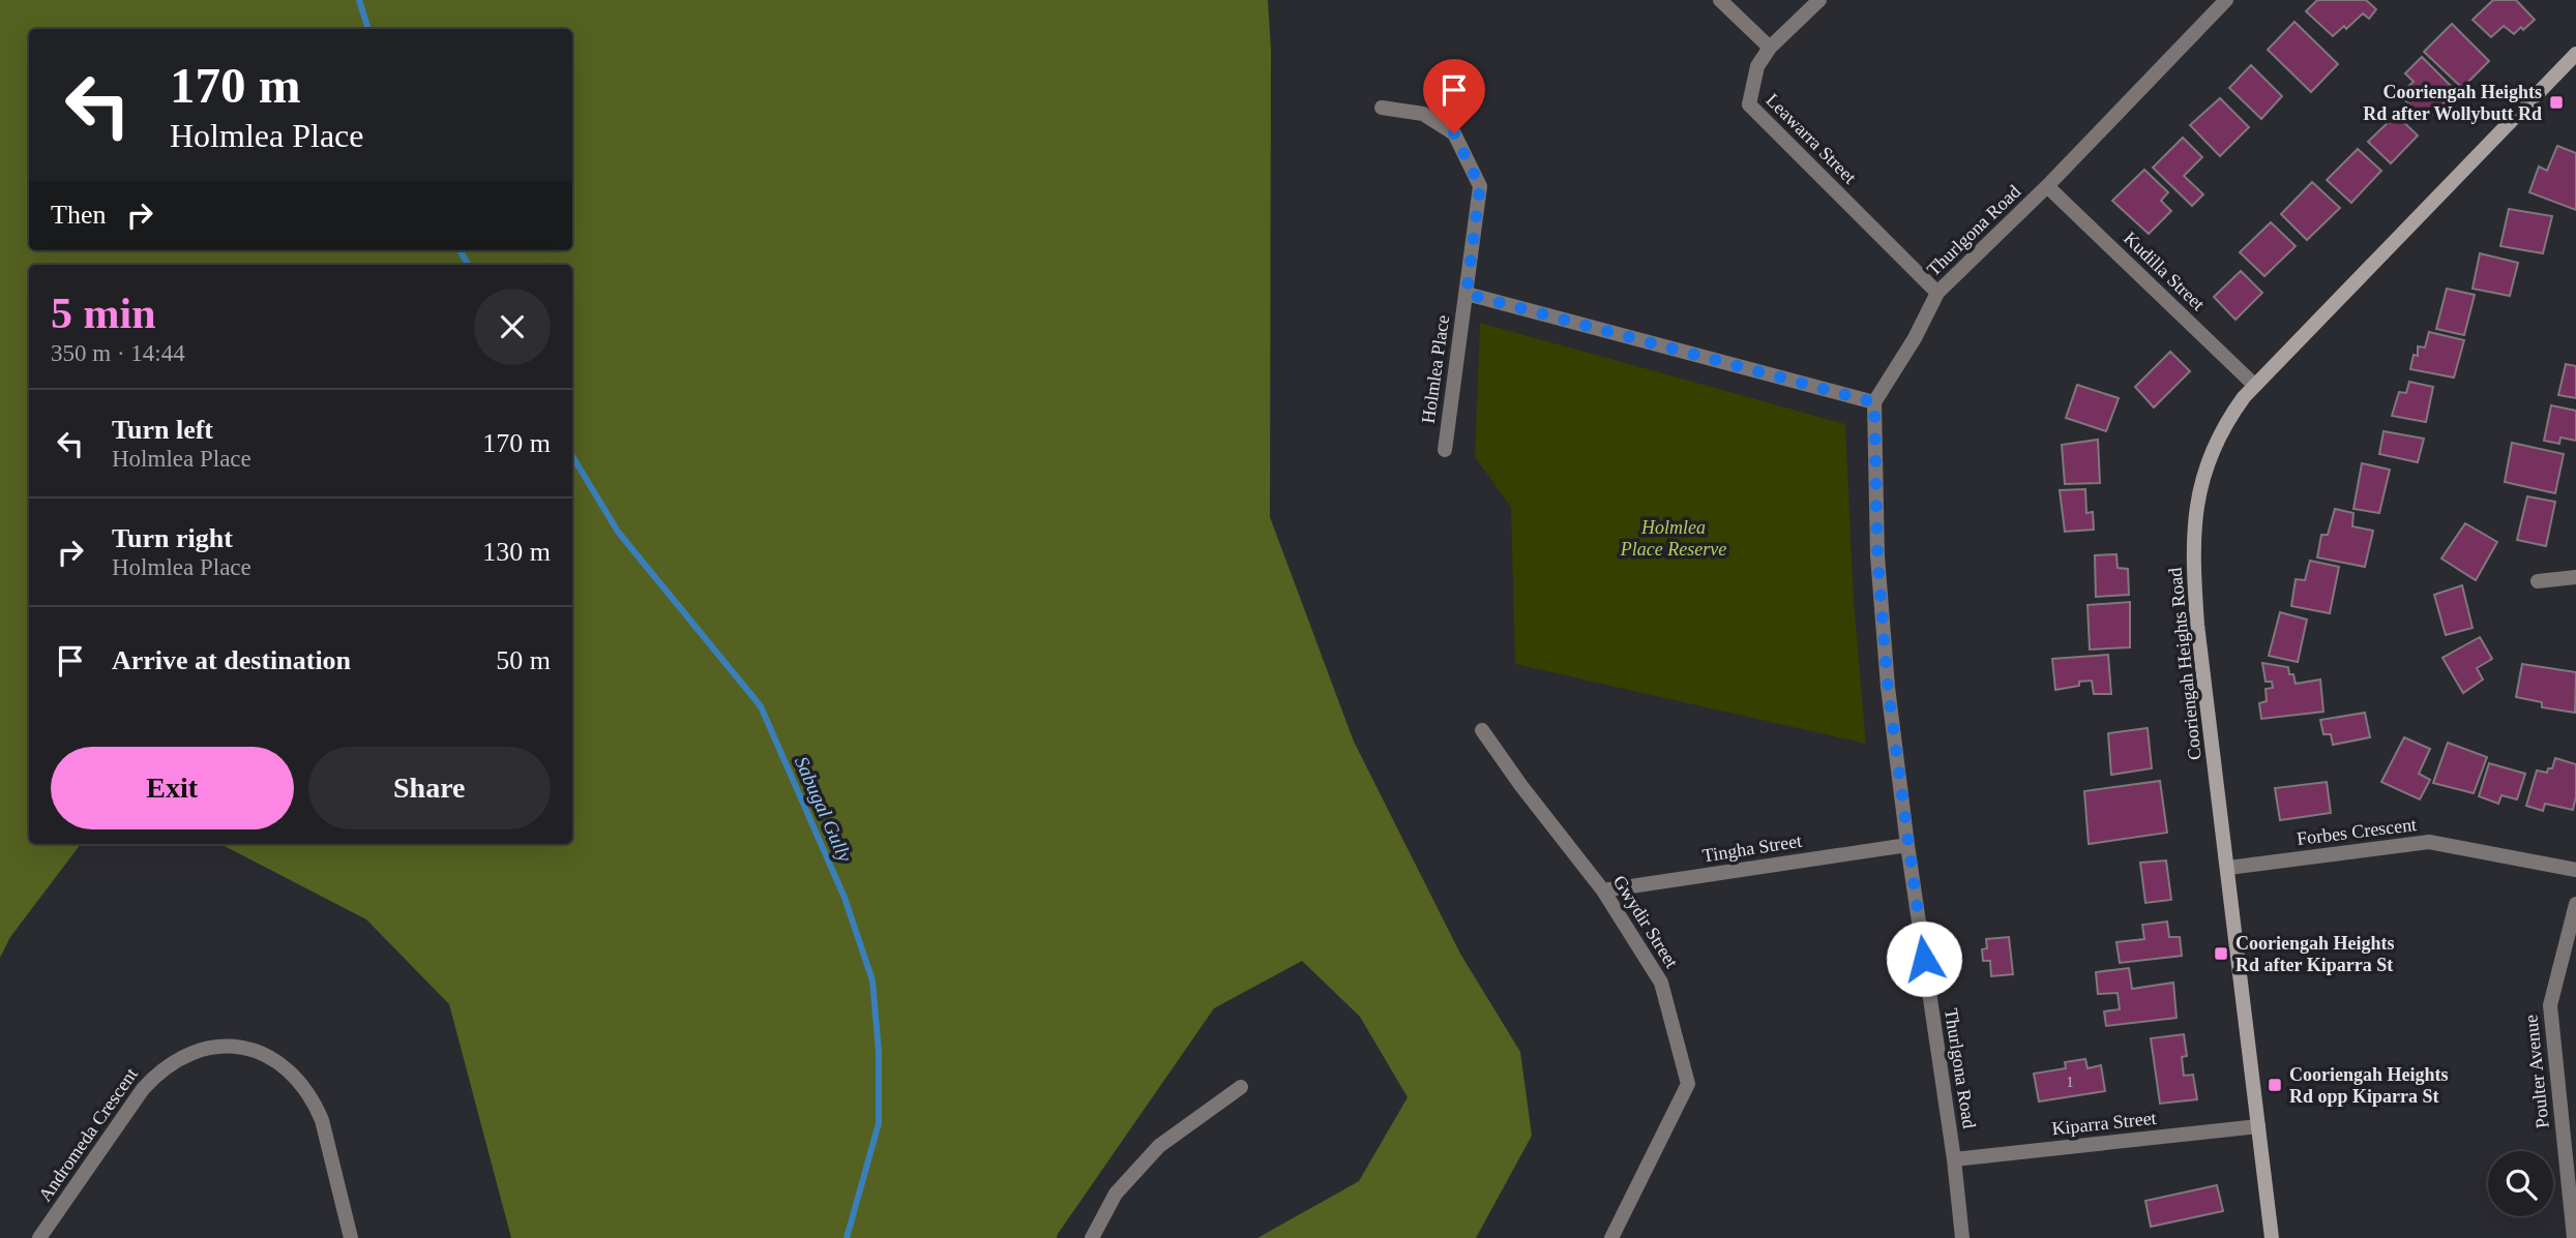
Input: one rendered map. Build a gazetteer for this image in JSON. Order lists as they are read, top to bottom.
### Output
{
  "streets": {
    "street": [
      "Leawarra Street",
      "Thurlgona Road",
      "Kudilla Street",
      "Holmlea Place",
      "Cooriengah Heights Road",
      "Forbes Crescent",
      "Tingha Street",
      "Gwydir Street",
      "Poulter Avenue",
      "Kiparra Street",
      "Andromeda Crescent"
    ]
  },
  "crossings": [
    ["Leawarra Street", "Thurlgona Road"],
    ["Thurlgona Road", "Kudilla Street"],
    ["Thurlgona Road", "Holmlea Place"],
    ["Thurlgona Road", "Tingha Street"],
    ["Thurlgona Road", "Kiparra Street"],
    ["Kudilla Street", "Cooriengah Heights Road"],
    ["Cooriengah Heights Road", "Forbes Crescent"],
    ["Cooriengah Heights Road", "Kiparra Street"],
    ["Tingha Street", "Gwydir Street"]
  ],
  "water": ["Sabugal Gully"],
  "parks": ["Holmlea Place Reserve"],
  "places": {
    "transit": ["Cooriengah Heights Rd after Wollybutt Rd", "Cooriengah Heights Rd after Kiparra St", "Cooriengah Heights Rd opp Kiparra St"]
  },
  "house_numbers": ["1"],
  "page": {
    "turn": ["170 m", "Holmlea Place"],
    "then": "Then",
    "heading": ["5 min", "350 m · 14:44"],
    "list": [
      {
        "name": "Turn left",
        "note": "Holmlea Place",
        "value": "170 m"
      },
      {
        "name": "Turn right",
        "note": "Holmlea Place",
        "value": "130 m"
      },
      {
        "name": "Arrive at destination",
        "value": "50 m"
      }
    ],
    "buttons": ["Exit", "Share"]
  }
}
